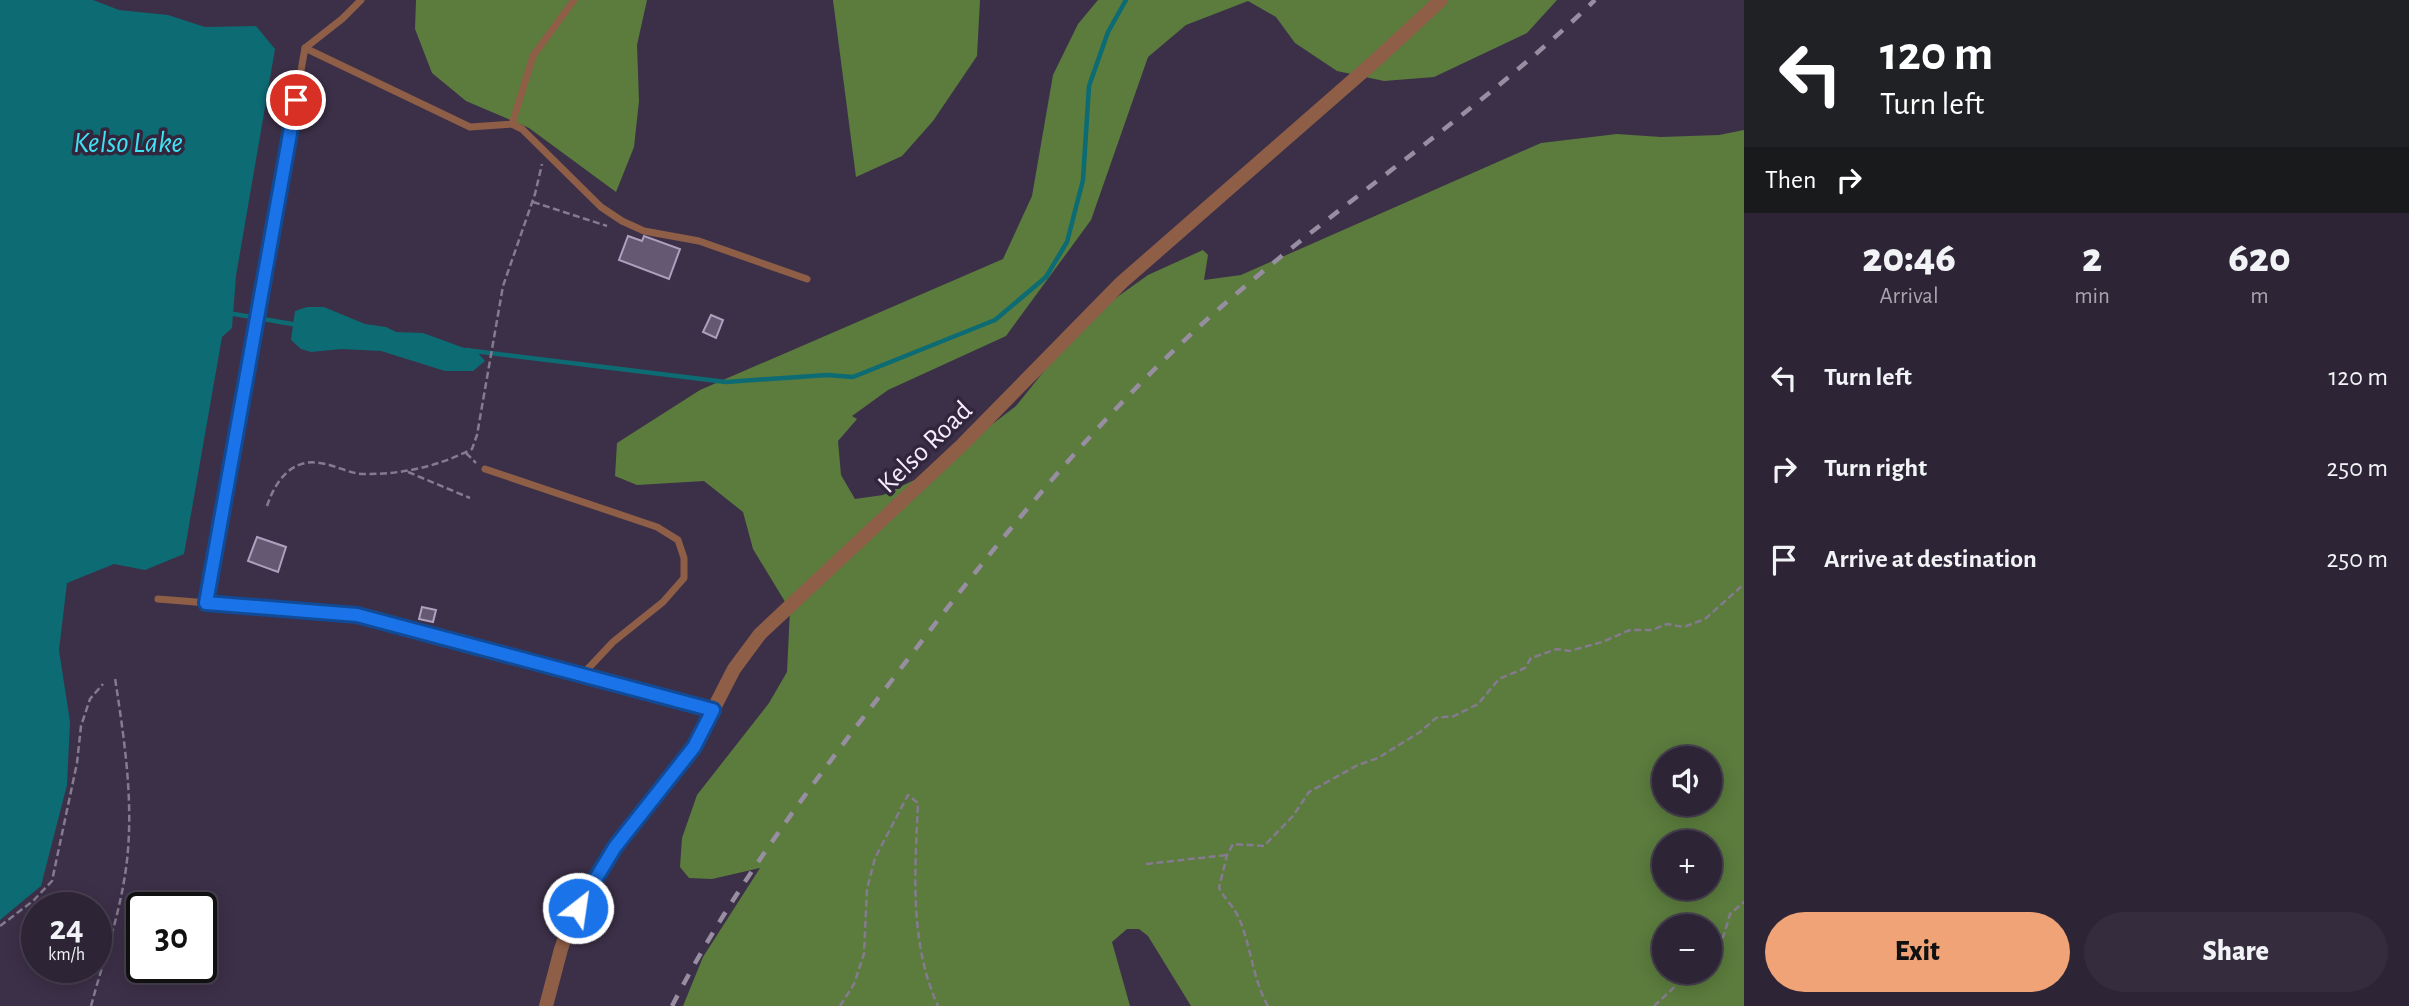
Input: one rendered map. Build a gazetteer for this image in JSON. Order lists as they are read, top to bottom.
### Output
{
  "streets": {
    "street": ["Kelso Road"]
  },
  "water": ["Kelso Lake"],
  "page": {
    "turn": ["120 m", "Turn left"],
    "then": "Then",
    "eta": [
      "20:46",
      "Arrival",
      "2",
      "min",
      "620",
      "m"
    ],
    "list": [
      {
        "name": "Turn left",
        "value": "120 m"
      },
      {
        "name": "Turn right",
        "value": "250 m"
      },
      {
        "name": "Arrive at destination",
        "value": "250 m"
      }
    ],
    "map_buttons": ["+", "−"],
    "speed": "24 km/h",
    "limit": "30",
    "buttons": ["Exit", "Share"]
  }
}
